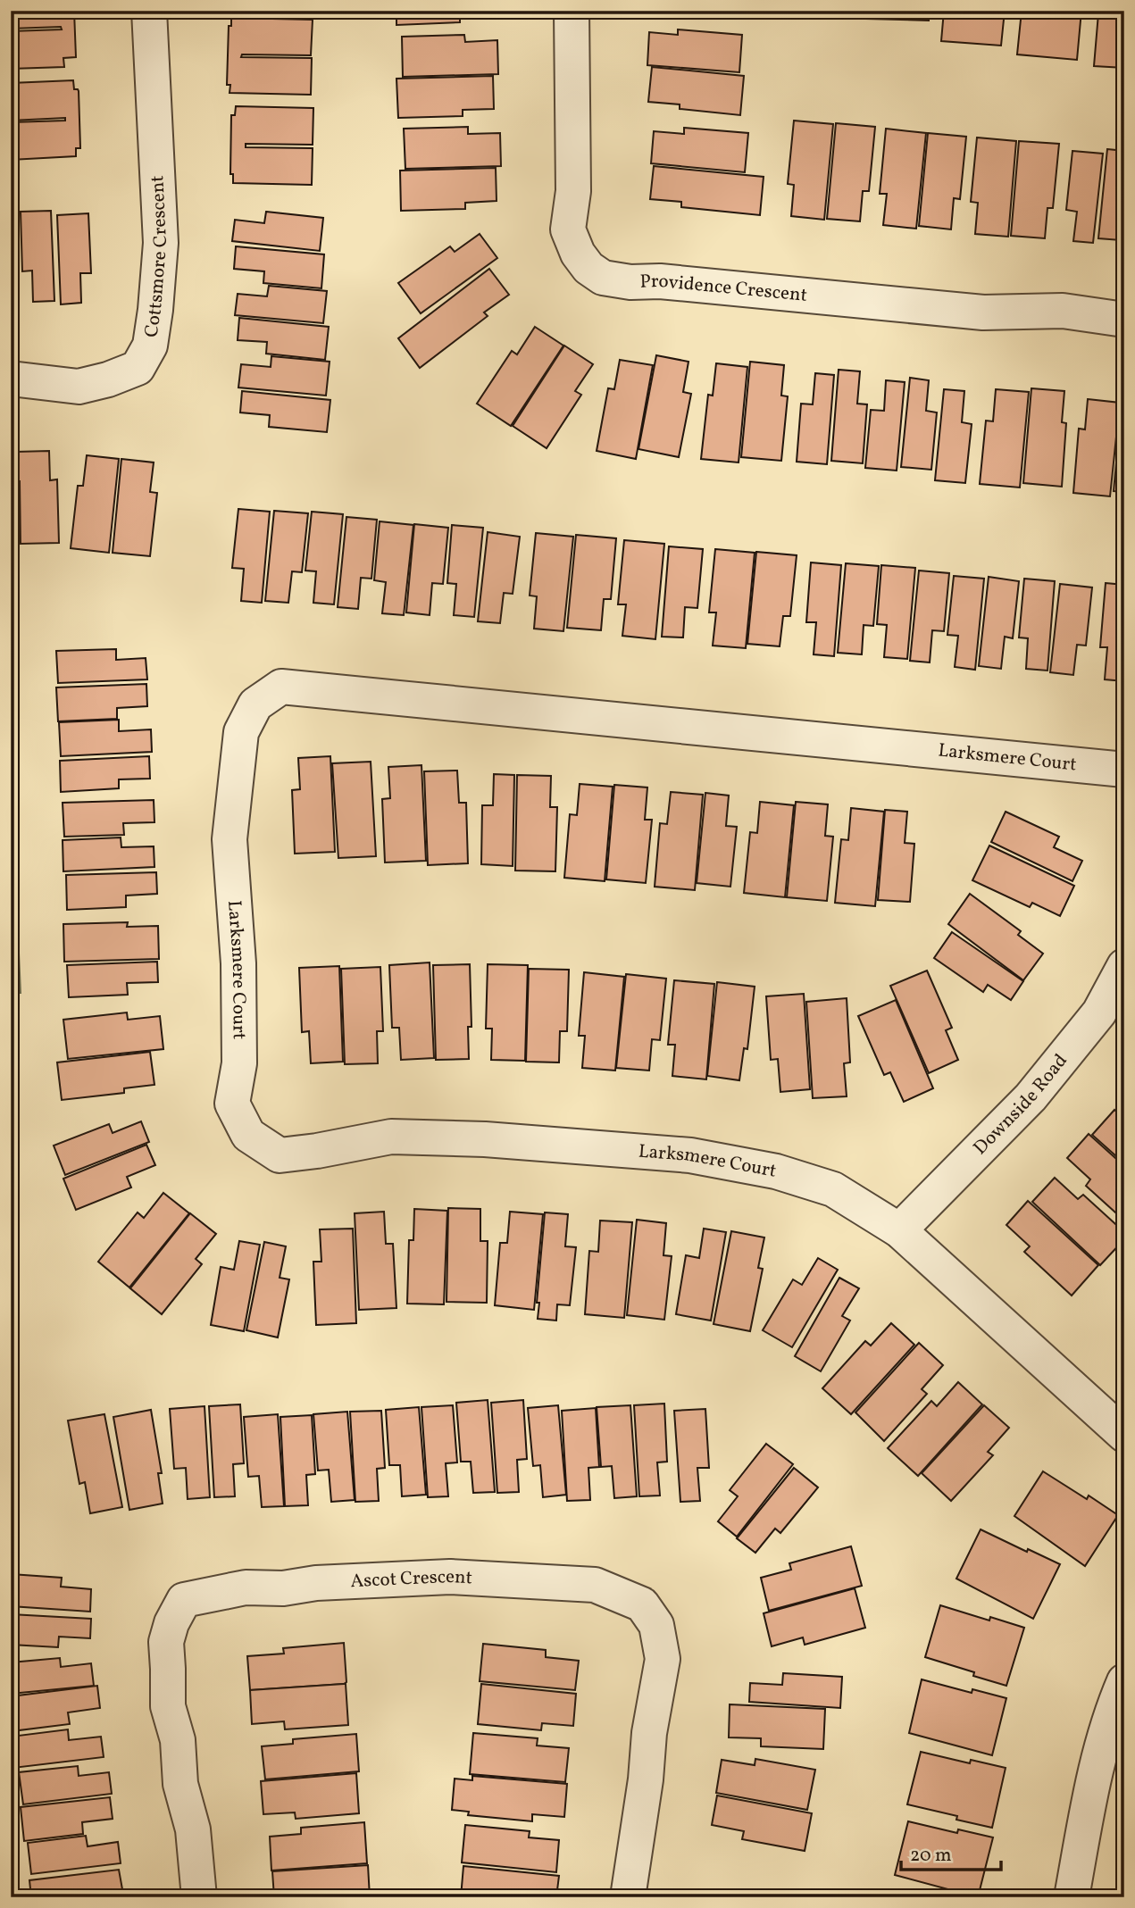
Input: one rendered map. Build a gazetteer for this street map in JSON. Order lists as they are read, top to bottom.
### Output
{
  "streets": {
    "street": [
      "Cottsmore Crescent",
      "Providence Crescent",
      "Larksmere Court",
      "Downside Road",
      "Ascot Crescent"
    ]
  },
  "crossings": [
    ["Larksmere Court", "Downside Road"]
  ],
  "scale_bar": "20 m"
}
